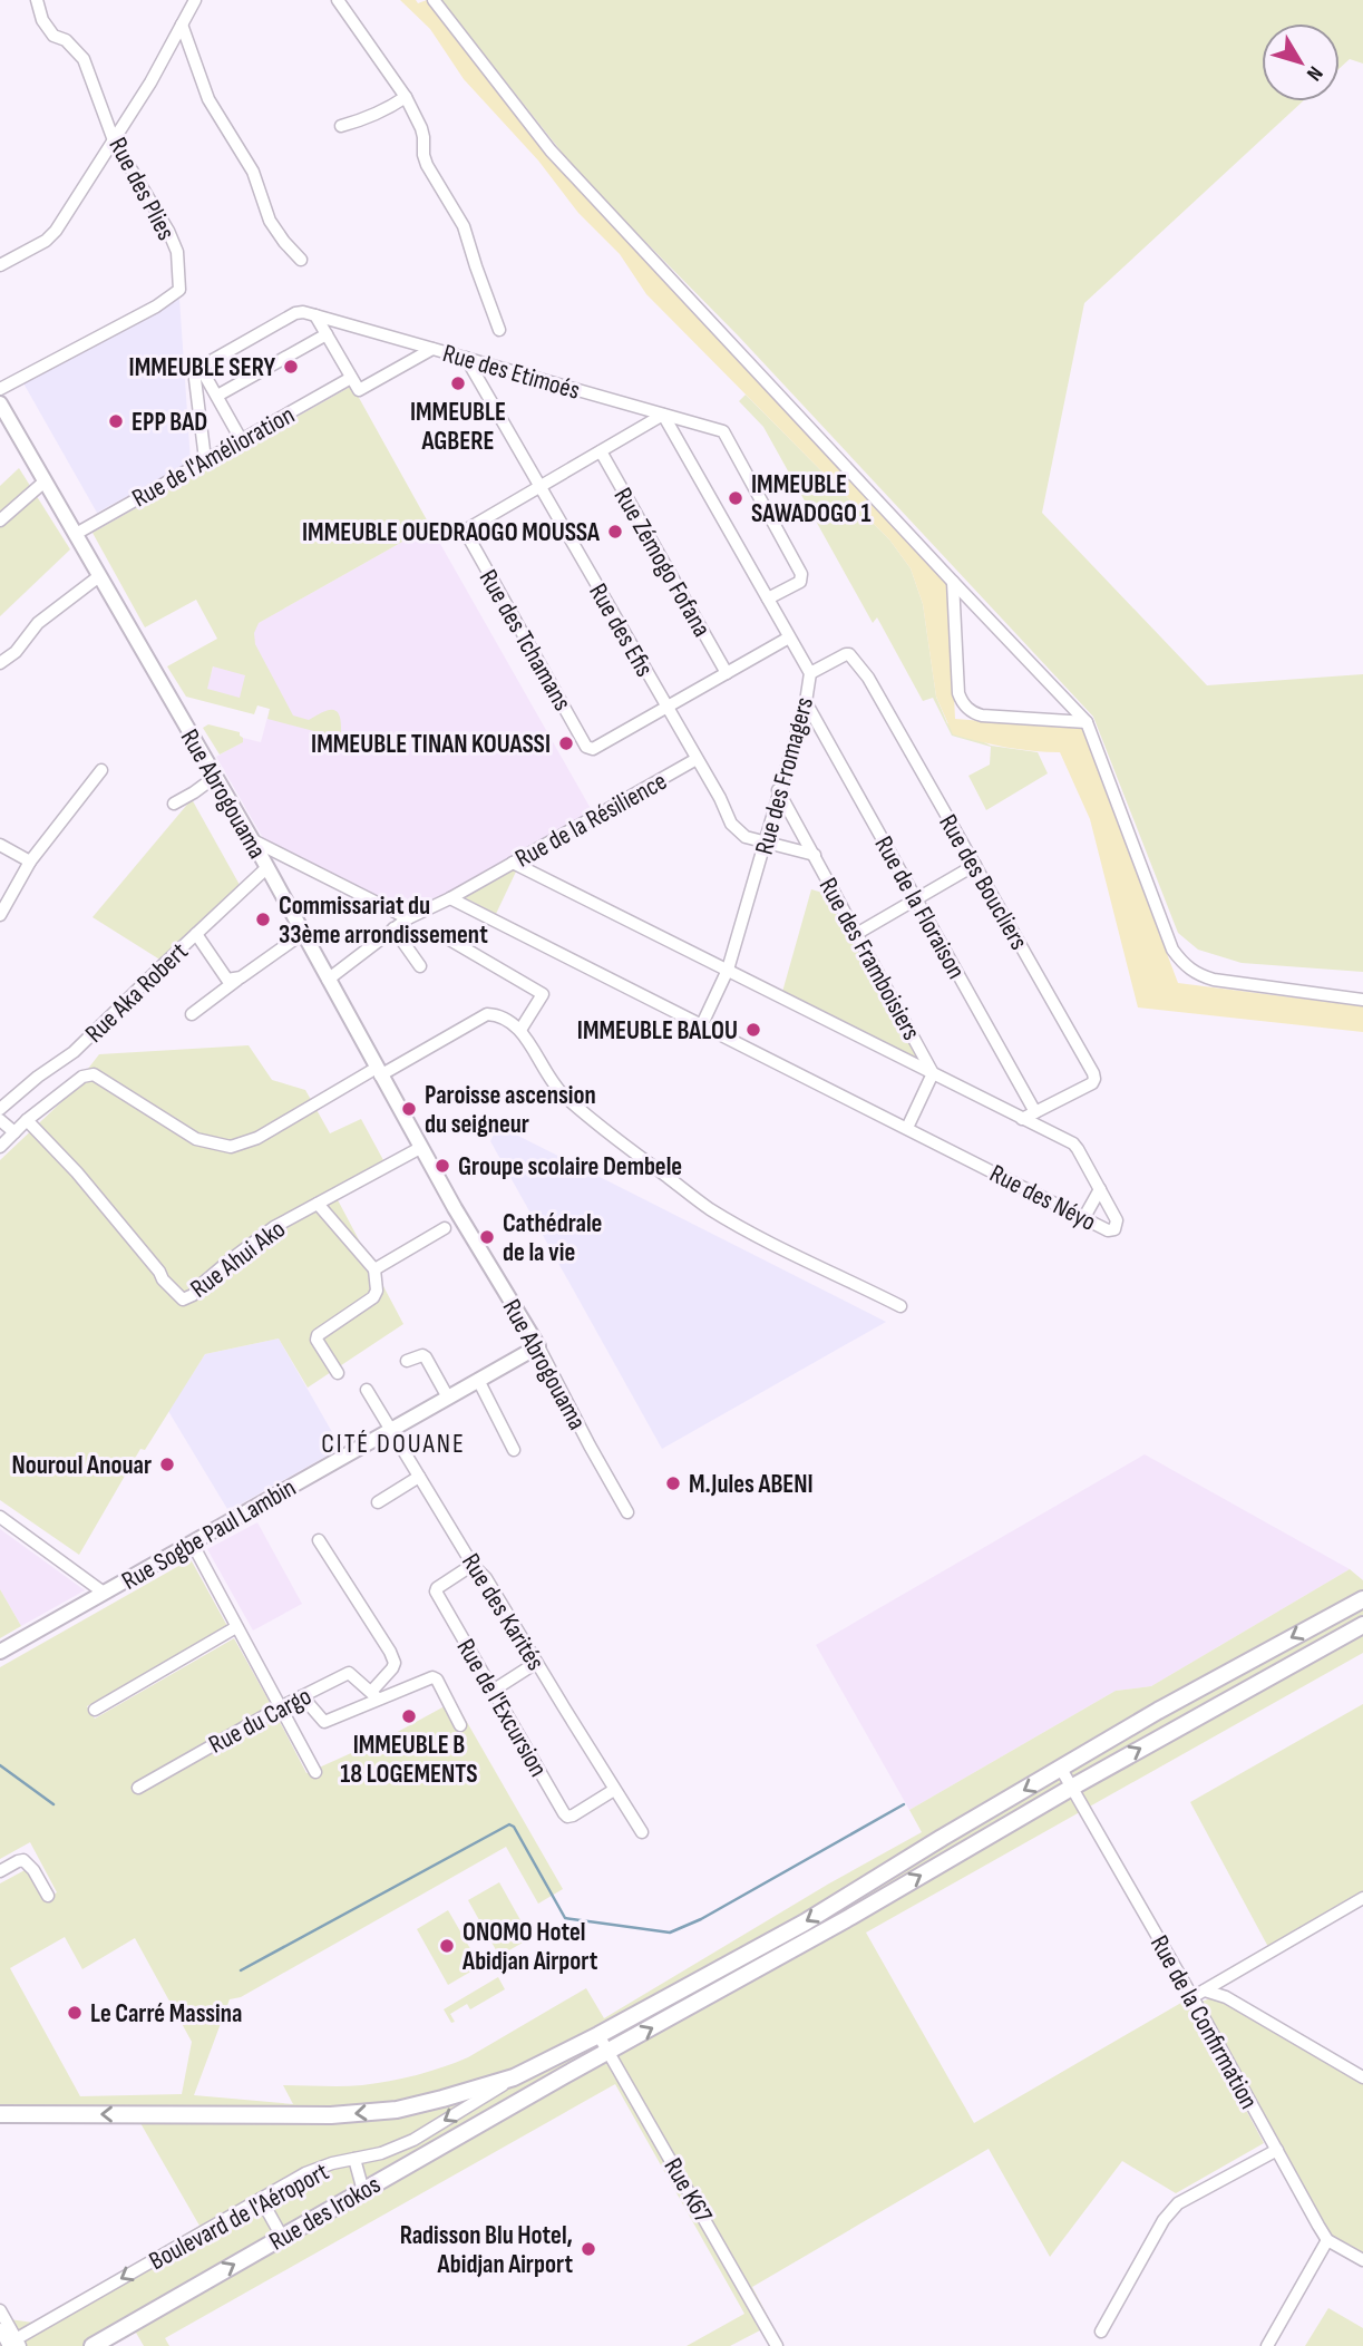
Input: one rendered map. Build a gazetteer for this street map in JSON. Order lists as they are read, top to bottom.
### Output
{
  "streets": {
    "main road": ["Rue des Irokos"],
    "street": [
      "Rue des Plies",
      "Rue des Etimoés",
      "Rue de l'Amélioration",
      "Rue Zémogo Fofana",
      "Rue des Efis",
      "Rue des Tchamans",
      "Rue des Fromagers",
      "Rue Abrogouama",
      "Rue de la Résilience",
      "Rue des Boucliers",
      "Rue de la Floraison",
      "Rue des Framboisiers",
      "Rue Aka Robert",
      "Rue des Néyo",
      "Rue Ahui Ako",
      "Rue Sogbe Paul Lambin",
      "Rue des Karités",
      "Rue de l'Excursion",
      "Rue du Cargo",
      "Rue de la Confirmation",
      "Rue K67",
      "Boulevard de l'Aéroport"
    ]
  },
  "crossings": [
    ["Rue des Etimoés", "Rue des Efis"],
    ["Rue des Etimoés", "Rue des Tchamans"],
    ["Rue des Etimoés", "Rue des Fromagers"],
    ["Rue de l'Amélioration", "Rue Abrogouama"],
    ["Rue Zémogo Fofana", "Rue des Tchamans"],
    ["Rue des Efis", "Rue des Tchamans"],
    ["Rue des Efis", "Rue des Fromagers"],
    ["Rue des Efis", "Rue de la Résilience"],
    ["Rue des Efis", "Rue des Framboisiers"],
    ["Rue des Tchamans", "Rue des Fromagers"],
    ["Rue des Fromagers", "Rue des Boucliers"],
    ["Rue des Fromagers", "Rue de la Floraison"],
    ["Rue des Fromagers", "Rue des Framboisiers"],
    ["Rue des Fromagers", "Rue des Néyo"],
    ["Rue Abrogouama", "Rue de la Résilience"],
    ["Rue Abrogouama", "Rue Aka Robert"],
    ["Rue Abrogouama", "Rue Ahui Ako"],
    ["Rue Abrogouama", "Rue Sogbe Paul Lambin"],
    ["Rue de la Résilience", "Rue des Néyo"],
    ["Rue des Boucliers", "Rue de la Floraison"],
    ["Rue des Boucliers", "Rue des Néyo"],
    ["Rue des Framboisiers", "Rue des Néyo"],
    ["Rue Sogbe Paul Lambin", "Rue des Karités"],
    ["Rue des Karités", "Rue de l'Excursion"],
    ["Rue de la Confirmation", "Rue des Irokos"],
    ["Rue K67", "Rue des Irokos"]
  ],
  "one_way": ["Boulevard de l'Aéroport"],
  "districts": ["CITÉ DOUANE"],
  "places": [
    "IMMEUBLE SERY",
    "IMMEUBLE AGBERE",
    "EPP BAD",
    "IMMEUBLE SAWADOGO 1",
    "IMMEUBLE OUEDRAOGO MOUSSA",
    "IMMEUBLE TINAN KOUASSI",
    "Commissariat du 33ème arrondissement",
    "IMMEUBLE BALOU",
    "Paroisse ascension du seigneur",
    "Groupe scolaire Dembele",
    "Cathédrale de la vie",
    "Nouroul Anouar",
    "M.Jules ABENI",
    "IMMEUBLE B 18 LOGEMENTS",
    "ONOMO Hotel Abidjan Airport",
    "Le Carré Massina",
    "Radisson Blu Hotel, Abidjan Airport"
  ],
  "north": "bottom right"
}
